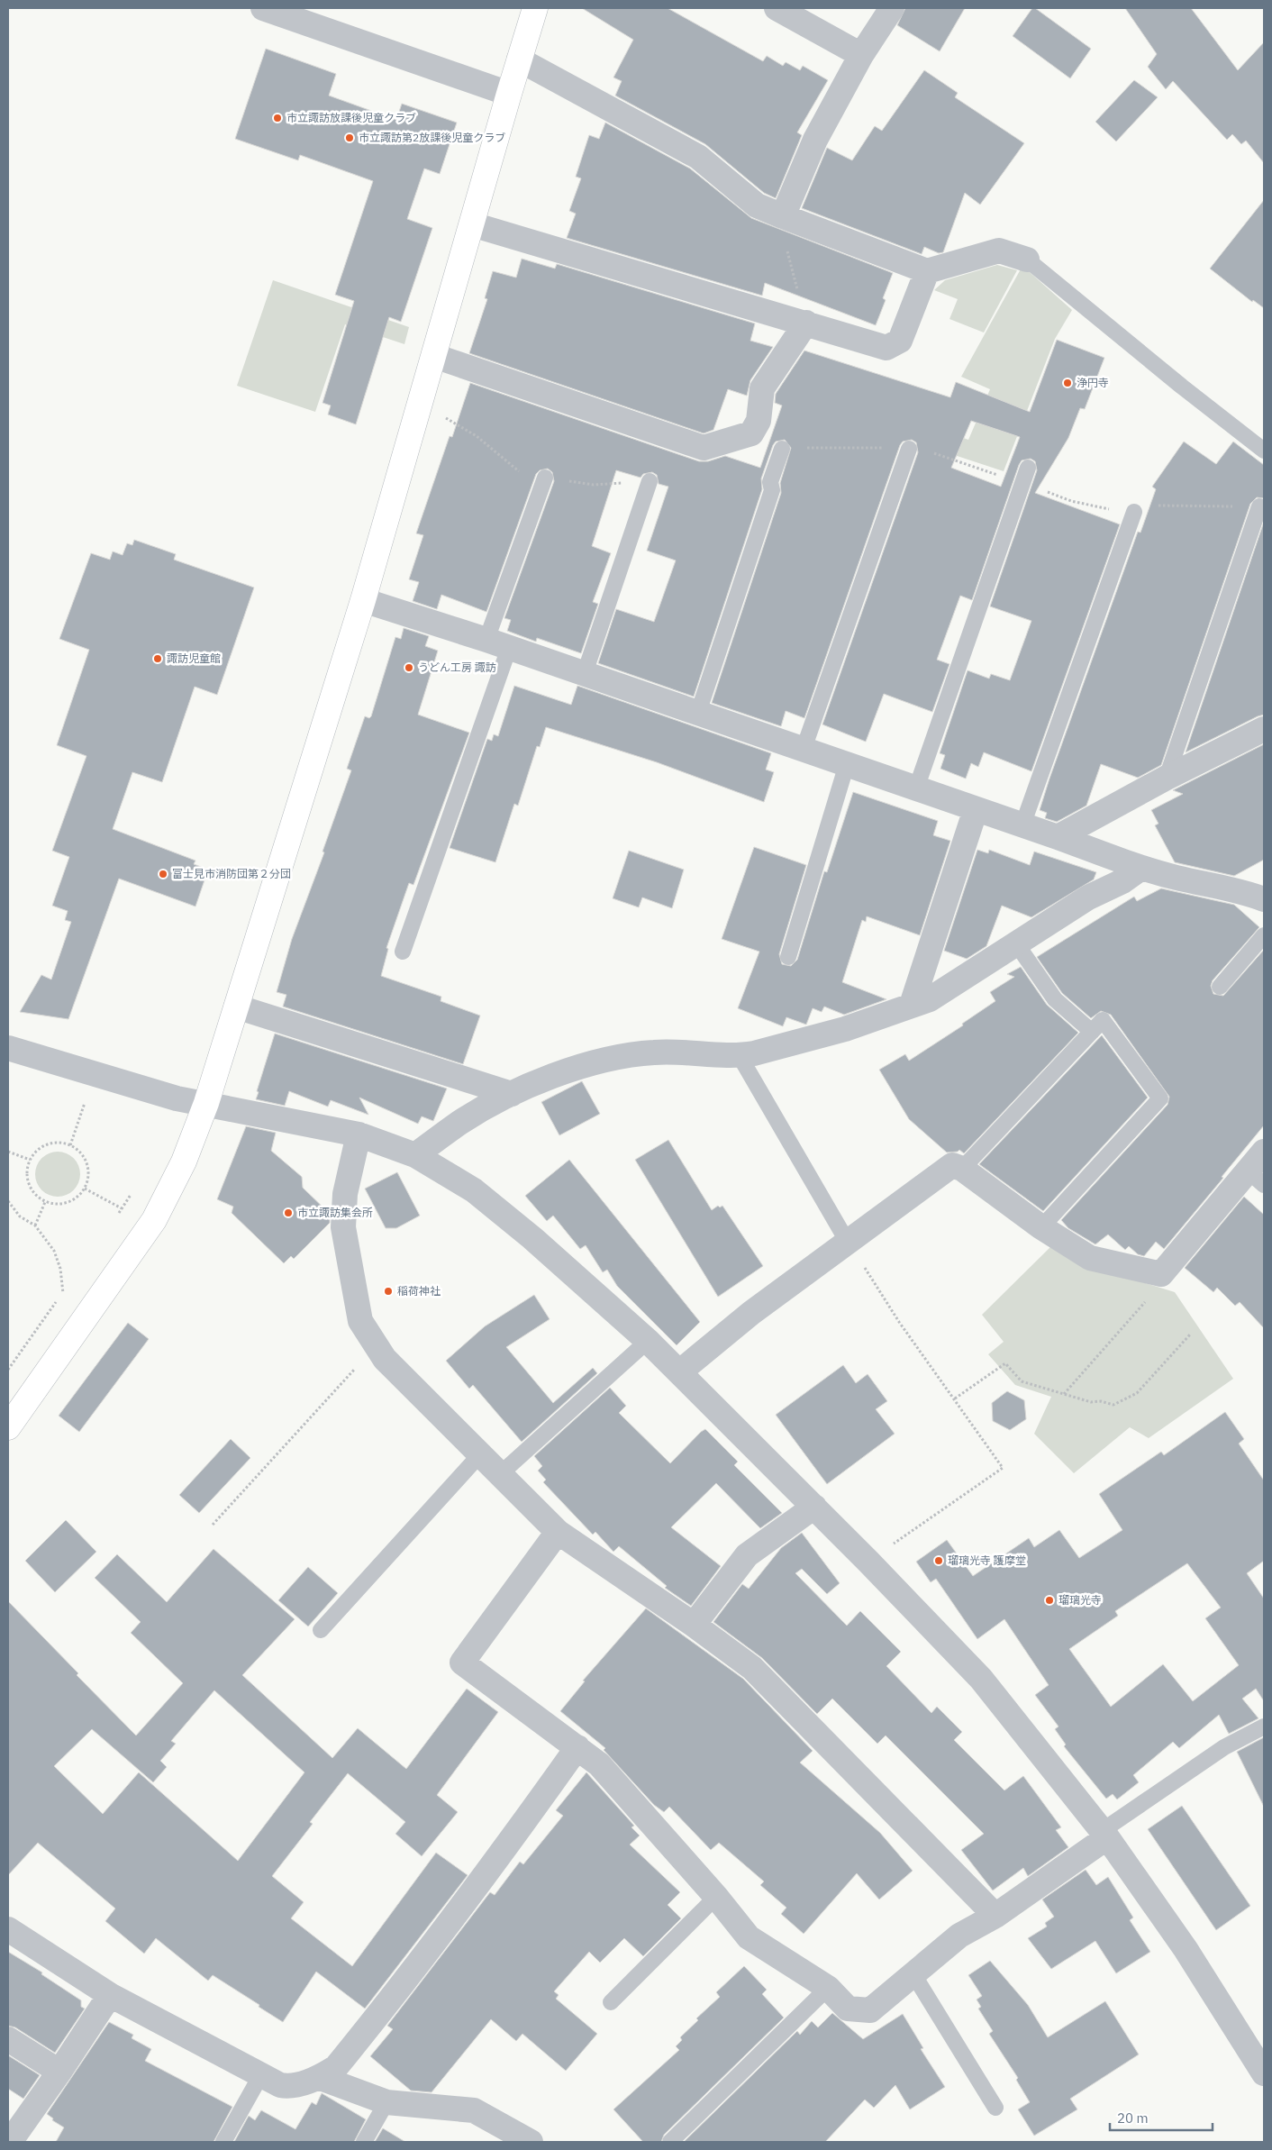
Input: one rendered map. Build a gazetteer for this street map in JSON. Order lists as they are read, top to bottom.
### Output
{
  "places": [
    "市立諏訪放課後児童クラブ",
    "市立諏訪第2放課後児童クラブ",
    "浄円寺",
    "諏訪児童館",
    "うどん工房 諏訪",
    "富士見市消防団第２分団",
    "市立諏訪集会所",
    "稲荷神社",
    "瑠璃光寺 護摩堂",
    "瑠璃光寺"
  ],
  "scale_bar": "20 m"
}
